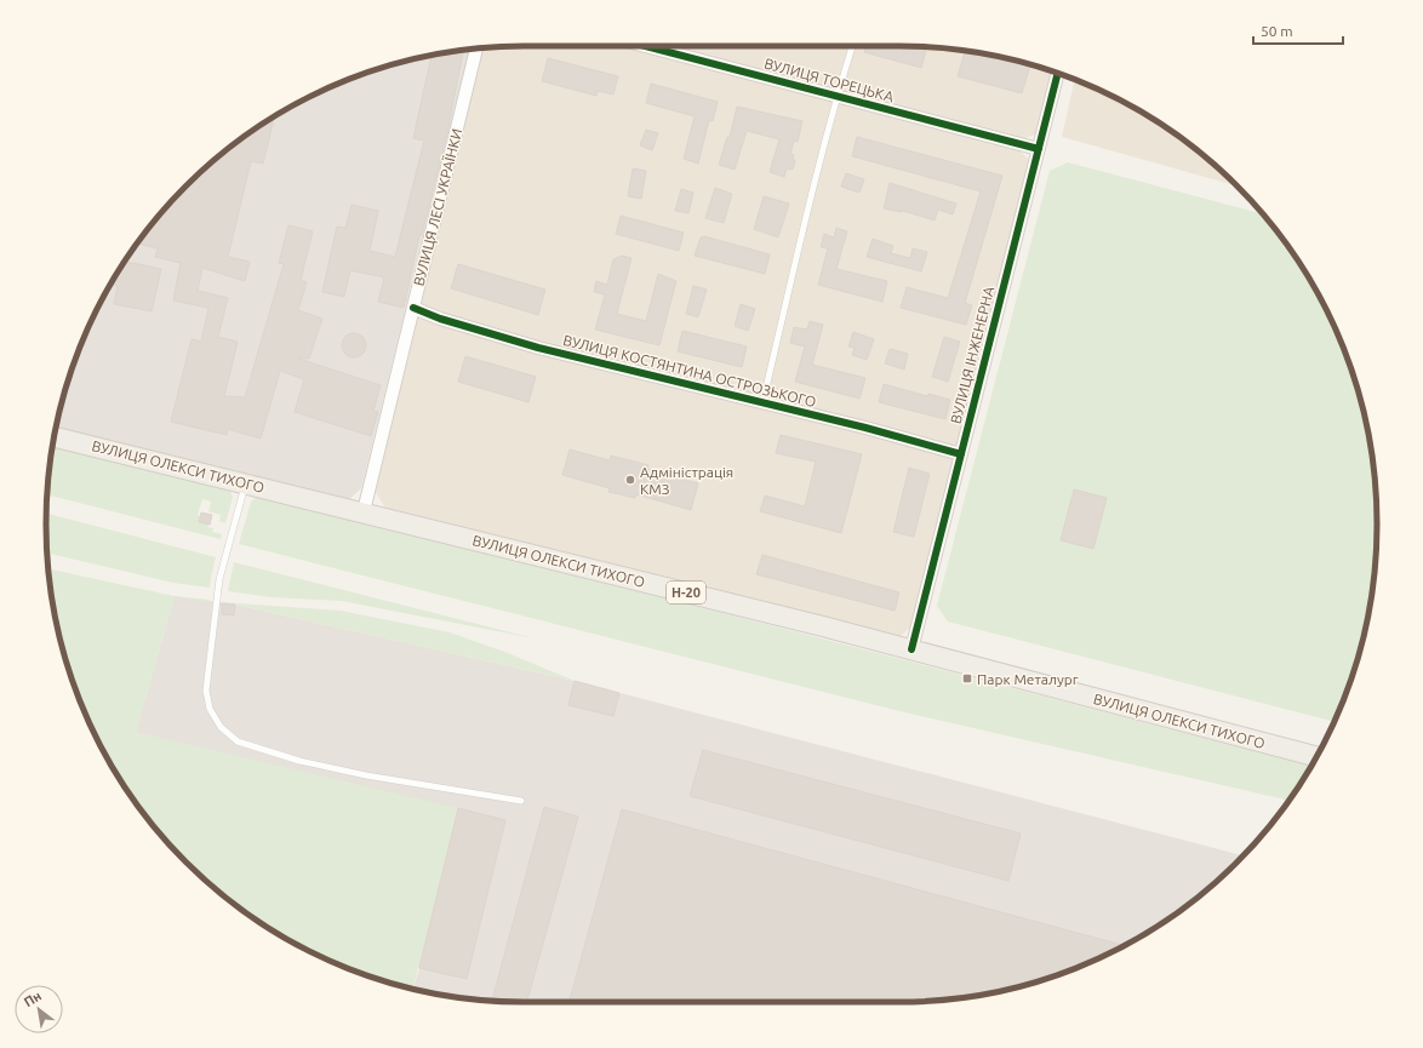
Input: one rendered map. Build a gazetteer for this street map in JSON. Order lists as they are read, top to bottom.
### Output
{
  "streets": {
    "main road": ["ВУЛИЦЯ ОЛЕКСИ ТИХОГО", "Н-20"],
    "street": [
      "ВУЛИЦЯ ТОРЕЦЬКА",
      "ВУЛИЦЯ ЛЕСІ УКРАЇНКИ",
      "ВУЛИЦЯ ІНЖЕНЕРНА",
      "ВУЛИЦЯ КОСТЯНТИНА ОСТРОЗЬКОГО"
    ]
  },
  "crossings": [
    ["ВУЛИЦЯ ТОРЕЦЬКА", "ВУЛИЦЯ ІНЖЕНЕРНА"],
    ["ВУЛИЦЯ ЛЕСІ УКРАЇНКИ", "ВУЛИЦЯ КОСТЯНТИНА ОСТРОЗЬКОГО"],
    ["ВУЛИЦЯ ЛЕСІ УКРАЇНКИ", "ВУЛИЦЯ ОЛЕКСИ ТИХОГО"],
    ["ВУЛИЦЯ ІНЖЕНЕРНА", "ВУЛИЦЯ КОСТЯНТИНА ОСТРОЗЬКОГО"],
    ["ВУЛИЦЯ ІНЖЕНЕРНА", "ВУЛИЦЯ ОЛЕКСИ ТИХОГО"]
  ],
  "places": {
    "other": ["Адміністрація КМЗ"],
    "transit": ["Парк Металург"]
  },
  "scale_bar": "50 m",
  "north": "top left"
}
